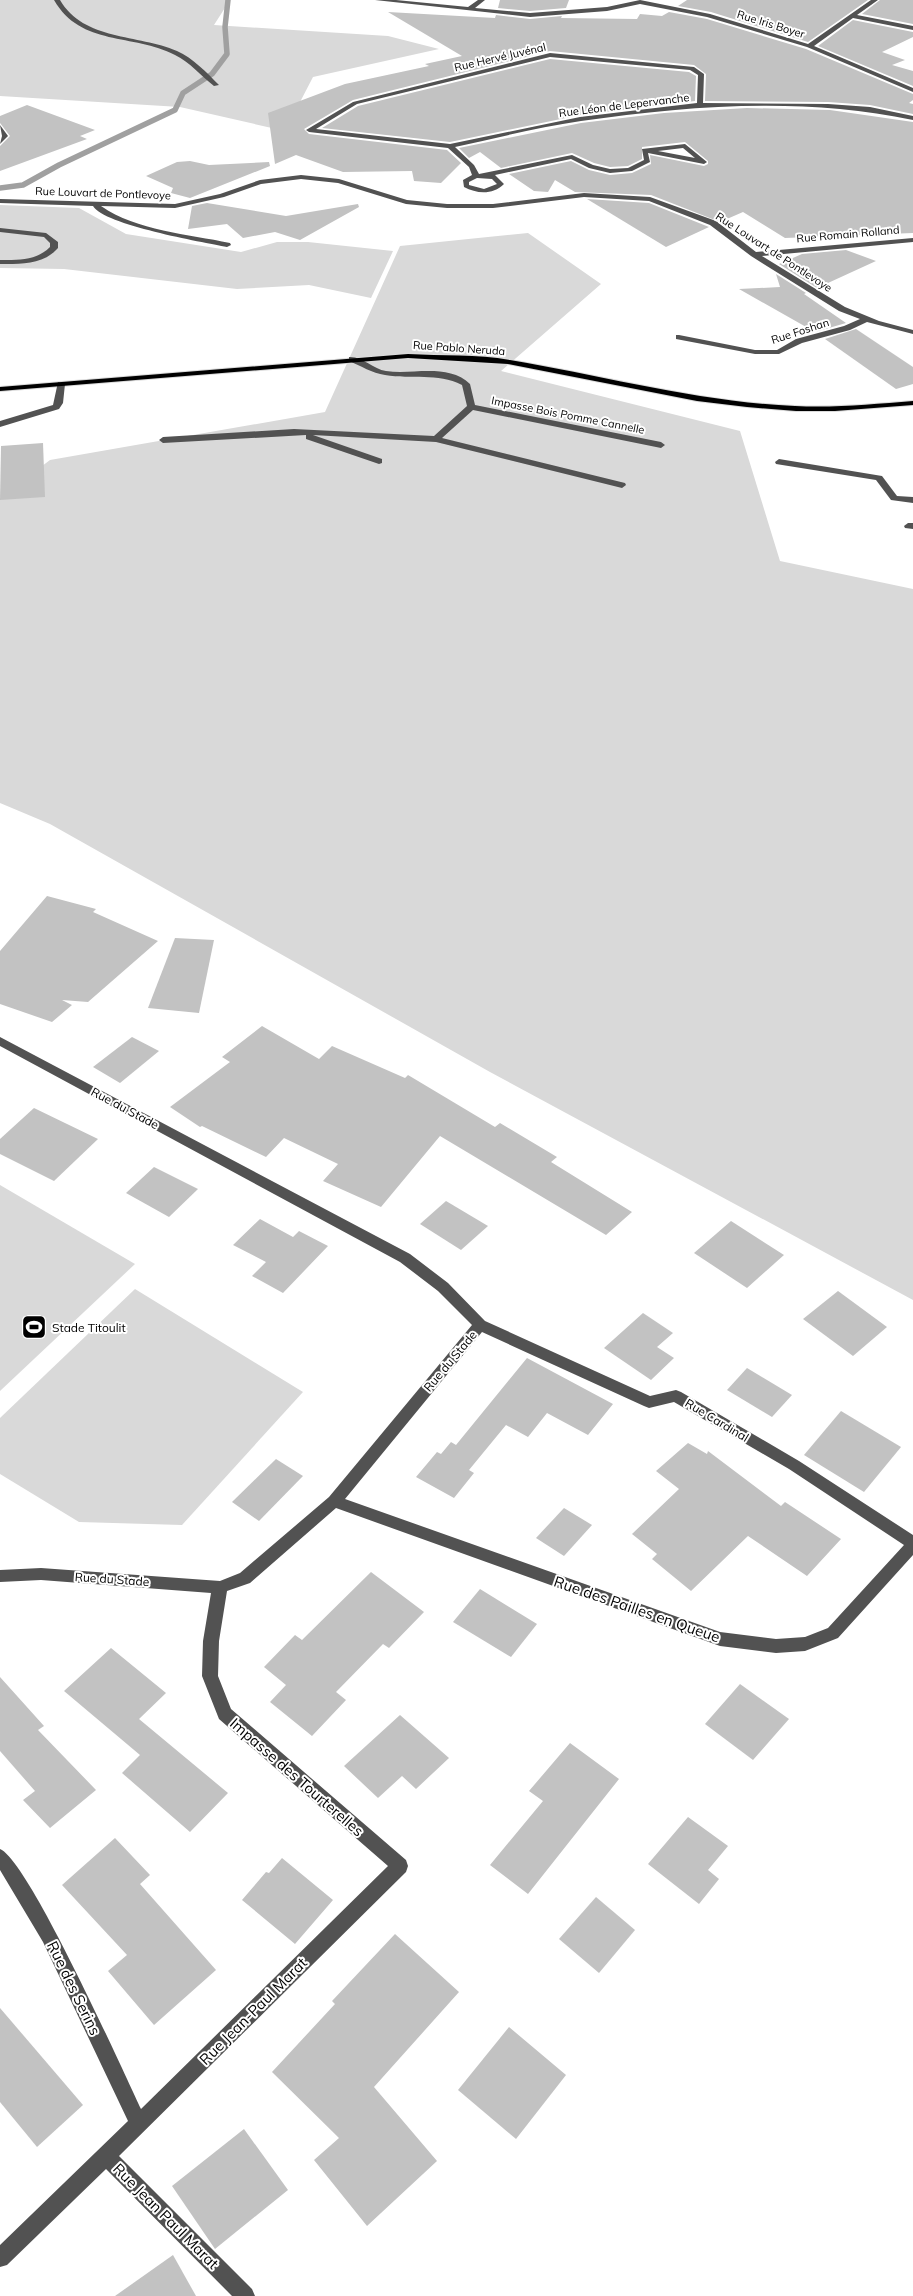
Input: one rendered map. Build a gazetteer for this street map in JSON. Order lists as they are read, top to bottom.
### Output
{
  "streets": {
    "main road": ["Rue Pablo Neruda"],
    "street": [
      "Rue Iris Boyer",
      "Rue Hervé Juvénal",
      "Rue Léon de Lepervanche",
      "Rue Louvart de Pontlevoye",
      "Rue Romain Rolland",
      "Rue Foshan",
      "Impasse Bois Pomme Cannelle",
      "Rue du Stade",
      "Rue Cardinal",
      "Rue des Pailles en Queue",
      "Impasse des Tourterelles",
      "Rue des Serins",
      "Rue Jean-Paul Marat",
      "Rue Jean Paul Marat"
    ]
  },
  "crossings": [
    ["Rue Hervé Juvénal", "Rue Léon de Lepervanche"],
    ["Rue Louvart de Pontlevoye", "Rue Romain Rolland"],
    ["Rue Louvart de Pontlevoye", "Rue Foshan"],
    ["Rue du Stade", "Rue Cardinal"],
    ["Rue du Stade", "Rue des Pailles en Queue"],
    ["Rue du Stade", "Impasse des Tourterelles"],
    ["Rue Cardinal", "Rue des Pailles en Queue"],
    ["Impasse des Tourterelles", "Rue Jean-Paul Marat"],
    ["Rue des Serins", "Rue Jean-Paul Marat"],
    ["Rue Jean-Paul Marat", "Rue Jean Paul Marat"]
  ],
  "places": {
    "sports": ["Stade Titoulit"]
  }
}
